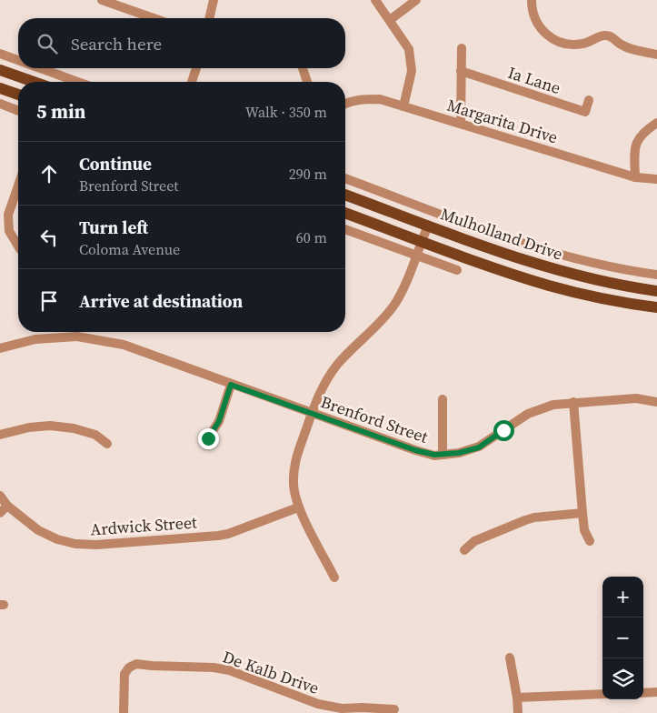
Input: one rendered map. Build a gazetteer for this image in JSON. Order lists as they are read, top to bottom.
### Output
{
  "streets": {
    "main road": ["Mulholland Drive"],
    "street": [
      "Ia Lane",
      "Margarita Drive",
      "Brenford Street",
      "Ardwick Street",
      "De Kalb Drive"
    ]
  },
  "page": {
    "search": "Search here",
    "heading": ["5 min", "Walk · 350 m"],
    "list": [
      ["Continue", "Brenford Street", "290 m"],
      ["Turn left", "Coloma Avenue", "60 m"],
      "Arrive at destination"
    ],
    "map_buttons": ["+", "−"]
  }
}
